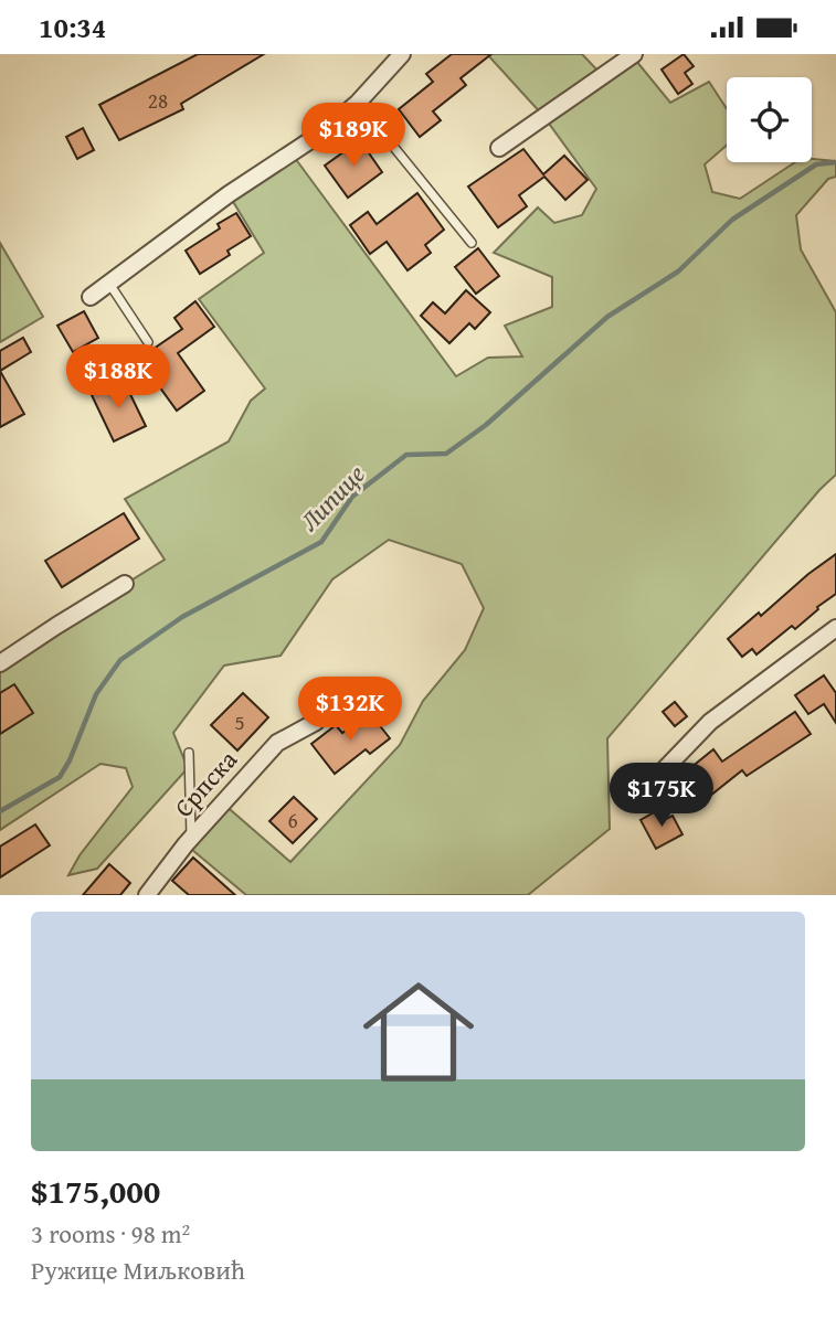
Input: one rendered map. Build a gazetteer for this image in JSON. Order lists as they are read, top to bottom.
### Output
{
  "streets": {
    "street": ["Српска"]
  },
  "water": ["Липице"],
  "house_numbers": ["28", "5", "6"],
  "page": {
    "status": "10:34",
    "price": [
      "$189K",
      "$188K",
      "$132K",
      "$175K"
    ],
    "list": [
      {
        "name": "$175,000",
        "note": "3 rooms · 98 m² · Ружице Миљковић"
      }
    ]
  }
}
